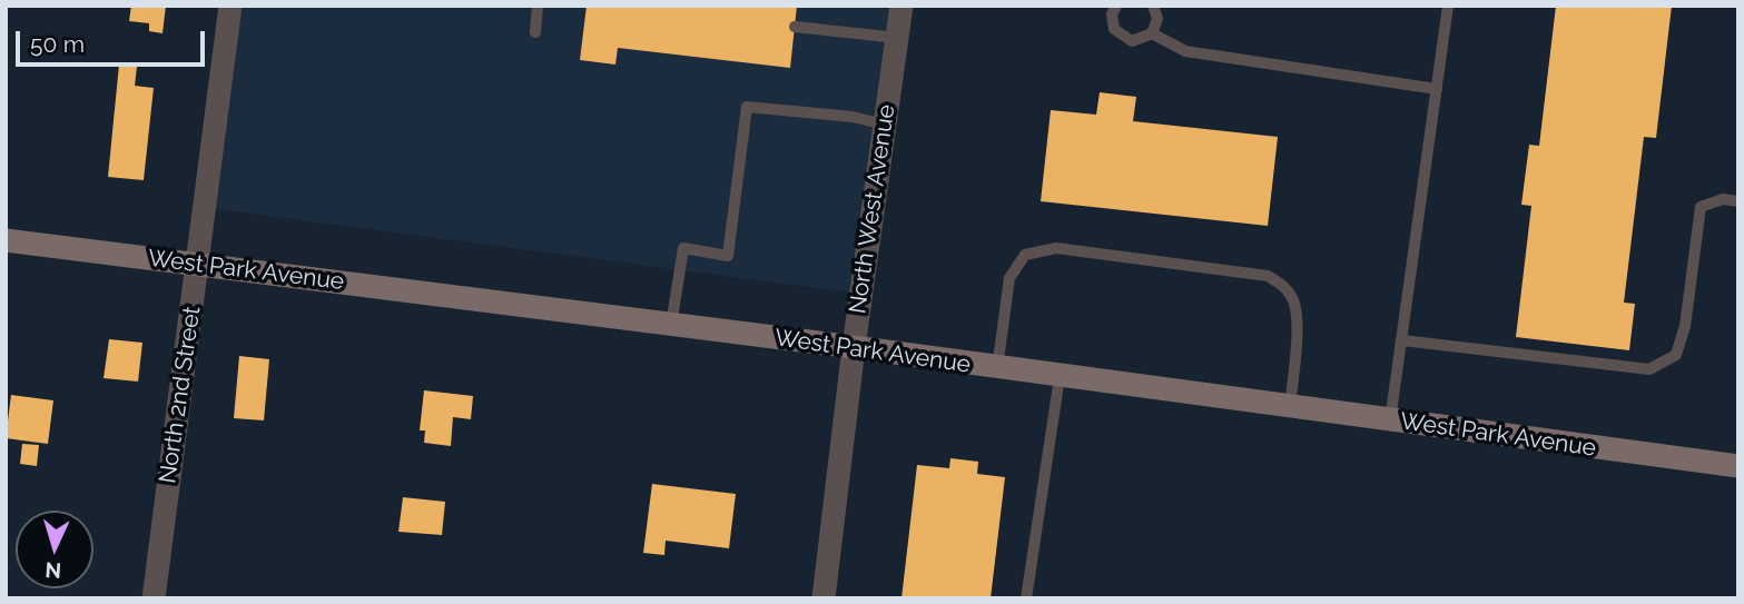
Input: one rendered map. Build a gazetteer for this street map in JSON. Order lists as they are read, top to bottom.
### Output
{
  "streets": {
    "main road": ["West Park Avenue"],
    "street": ["North West Avenue", "North 2nd Street"]
  },
  "crossings": [
    ["North West Avenue", "West Park Avenue"],
    ["West Park Avenue", "North 2nd Street"]
  ],
  "scale_bar": "50 m",
  "north": "bottom"
}
